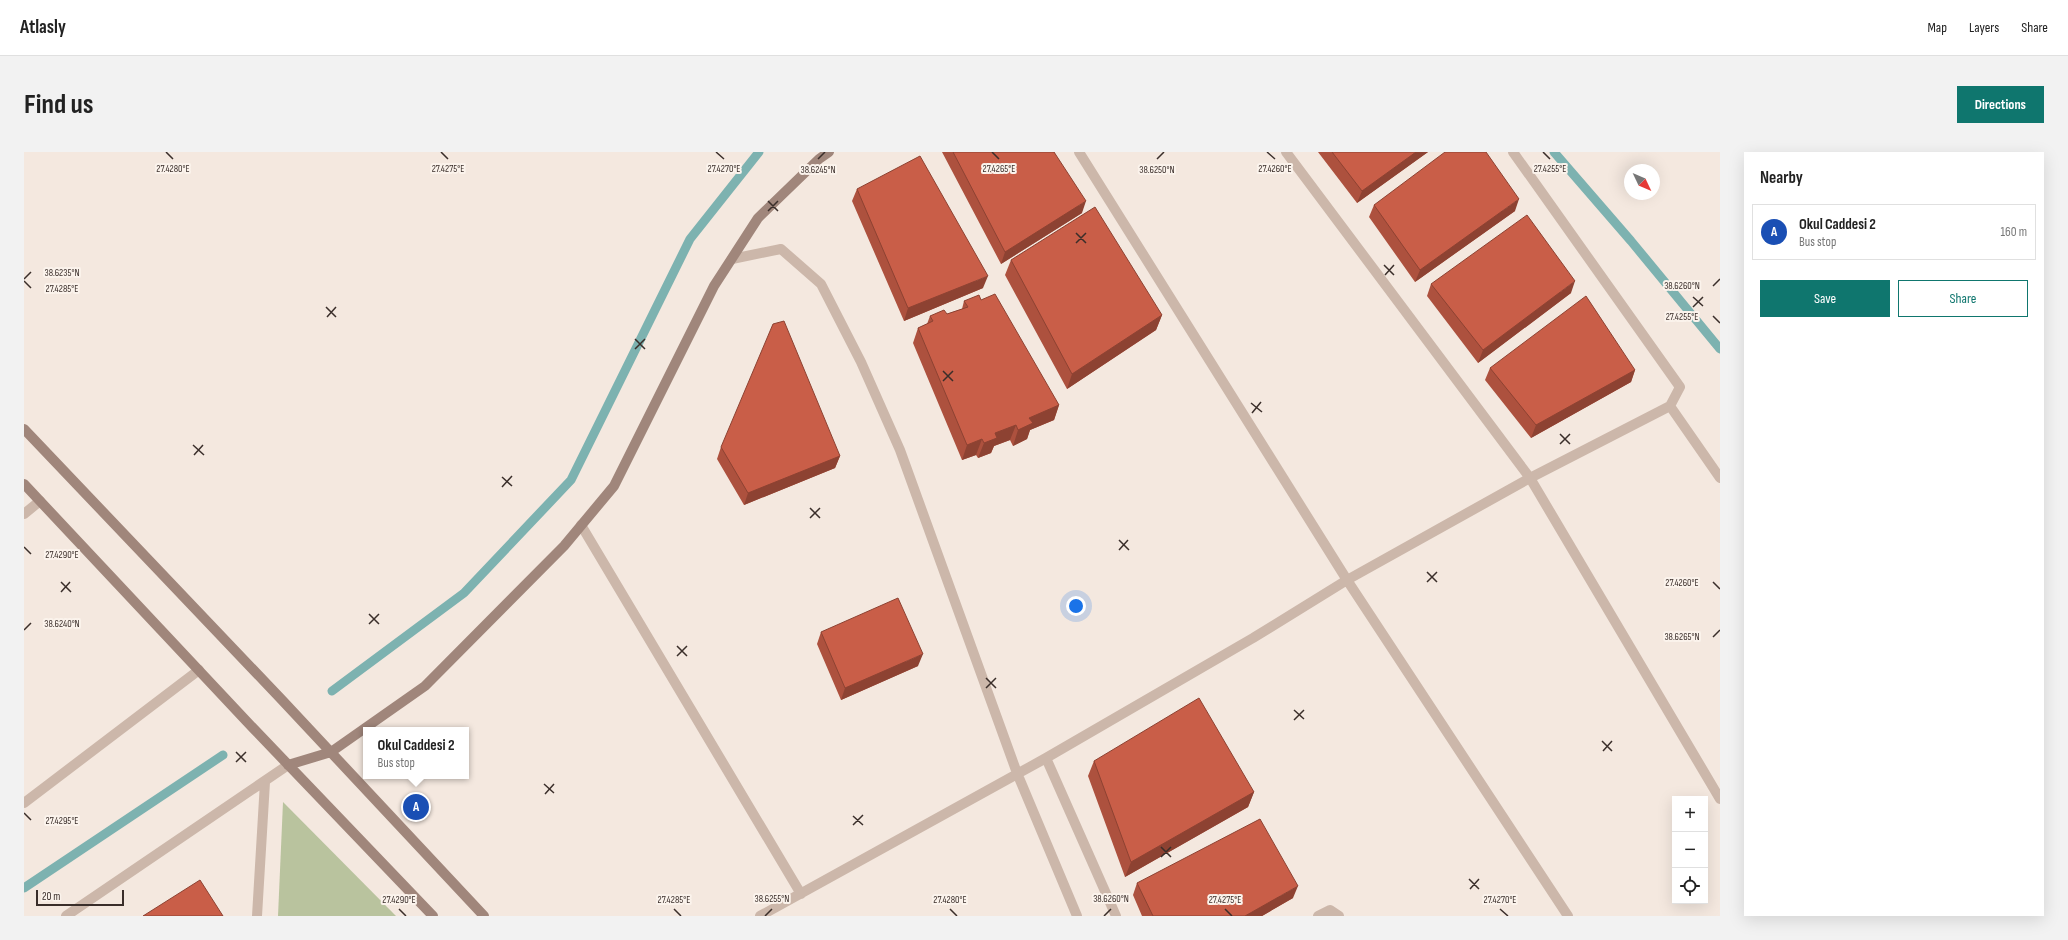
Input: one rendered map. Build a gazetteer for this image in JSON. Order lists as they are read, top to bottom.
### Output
{
  "scale_bar": "20 m",
  "north": "bottom right",
  "page": {
    "header": "Atlasly",
    "nav": ["Map", "Layers", "Share"],
    "buttons": [
      "Directions",
      ["Save", "Share"]
    ],
    "title": "Find us",
    "heading": "Nearby",
    "list": [
      {
        "mark": "A",
        "name": "Okul Caddesi 2",
        "note": "Bus stop",
        "value": "160 m"
      }
    ],
    "popup": ["Okul Caddesi 2", "Bus stop"],
    "pins": "A",
    "map_buttons": ["+", "−"],
    "scale": "20 m"
  },
  "coordinates": [
    "27.4280°E",
    "27.4275°E",
    "27.4270°E",
    "27.4265°E",
    "27.4255°E",
    "27.4260°E",
    "38.6245°N",
    "38.6250°N",
    "38.6235°N",
    "38.6260°N",
    "27.4285°E",
    "27.4290°E",
    "38.6240°N",
    "38.6265°N",
    "27.4295°E",
    "38.6255°N"
  ]
}
